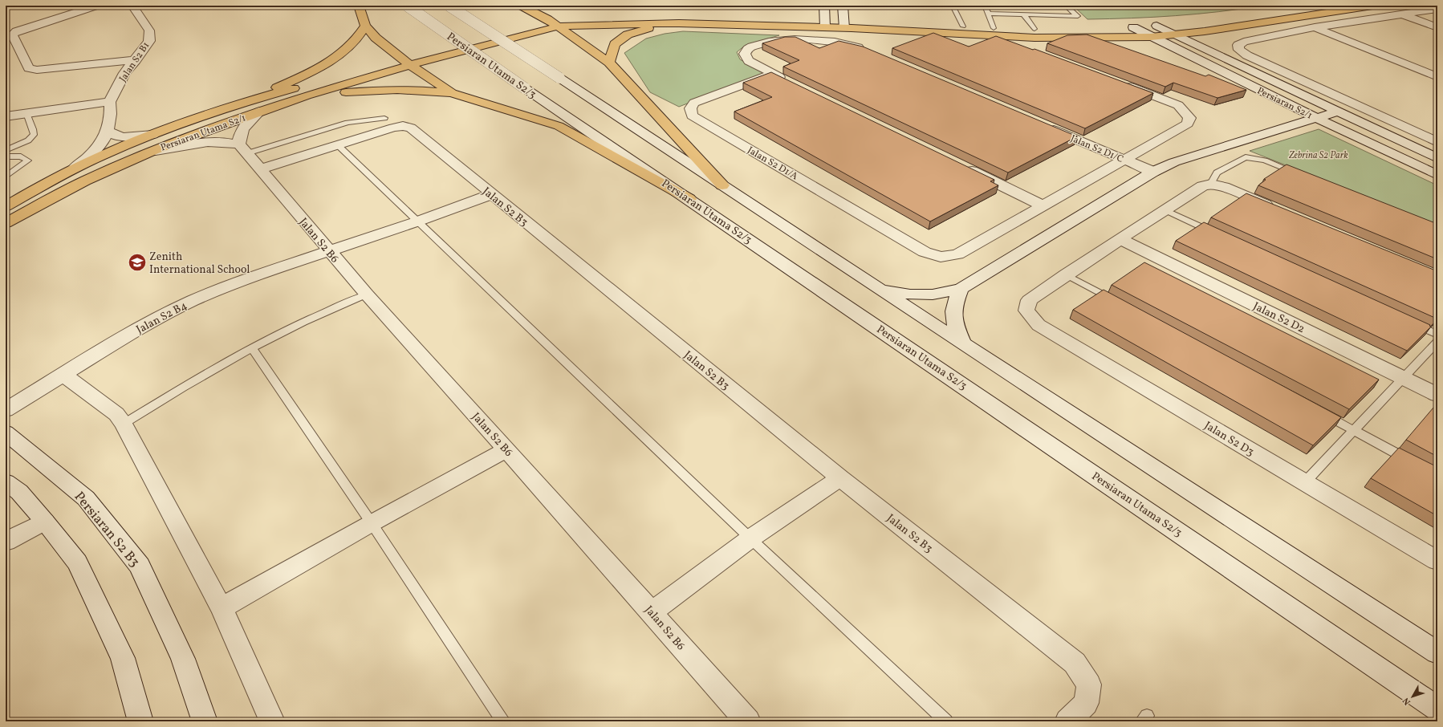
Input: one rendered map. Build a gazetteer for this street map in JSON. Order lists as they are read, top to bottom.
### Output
{
  "streets": {
    "main road": ["Persiaran Utama S2/1"],
    "street": [
      "Jalan S2 B1",
      "Persiaran Utama S2/3",
      "Persiaran S2/1",
      "Jalan S2 D1/C",
      "Jalan S2 D1/A",
      "Jalan S2 B3",
      "Jalan S2 B6",
      "Jalan S2 B4",
      "Jalan S2 D2",
      "Jalan S2 D3",
      "Persiaran S2 B3"
    ]
  },
  "crossings": [
    ["Jalan S2 B1", "Persiaran Utama S2/1"],
    ["Jalan S2 B3", "Jalan S2 B6"],
    ["Jalan S2 B3", "Jalan S2 B4"],
    ["Jalan S2 B6", "Jalan S2 B4"]
  ],
  "parks": ["Zebrina S2 Park"],
  "places": {
    "school or university": ["Zenith International School"]
  },
  "north": "bottom left"
}
